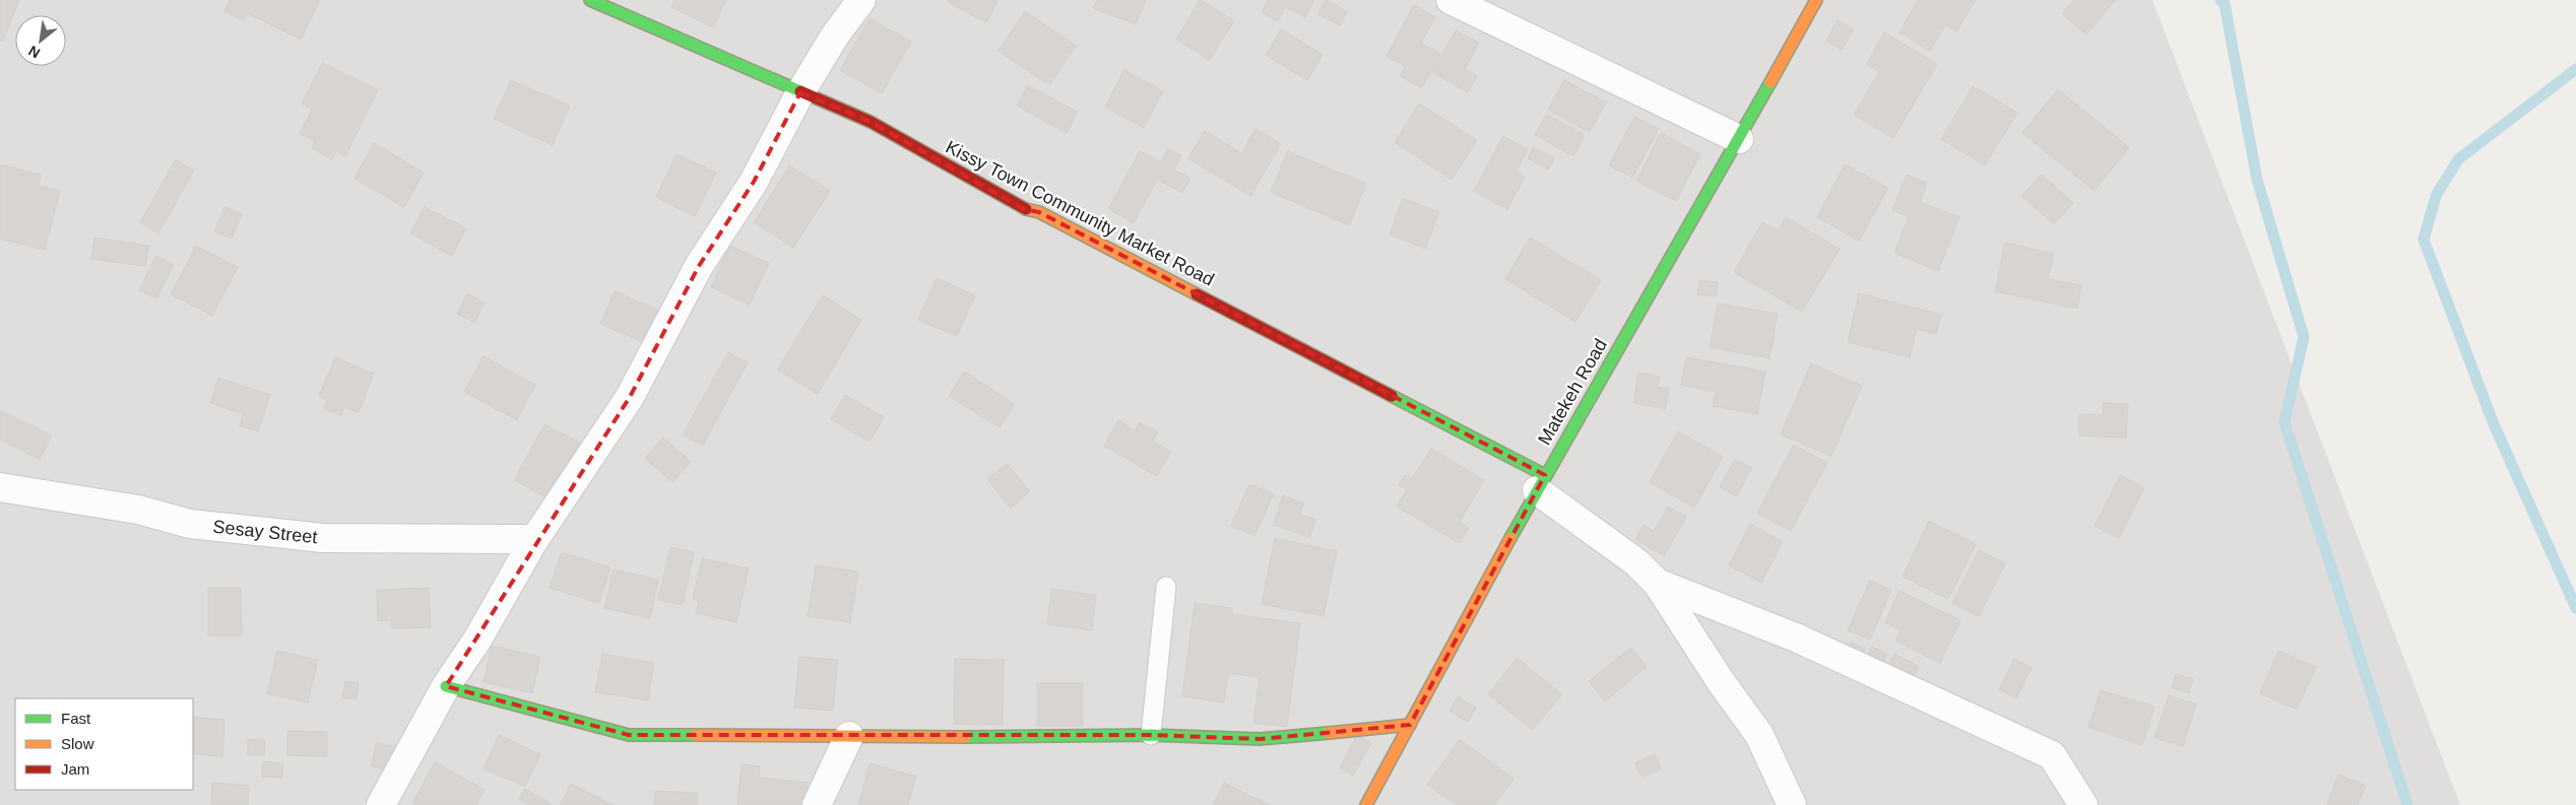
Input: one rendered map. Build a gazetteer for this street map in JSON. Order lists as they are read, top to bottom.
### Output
{
  "streets": {
    "street": ["Kissy Town Community Market Road", "Matekeh Road", "Sesay Street"]
  },
  "crossings": [
    ["Kissy Town Community Market Road", "Matekeh Road"]
  ],
  "legend": ["Fast", "Slow", "Jam"],
  "north": "bottom left"
}
